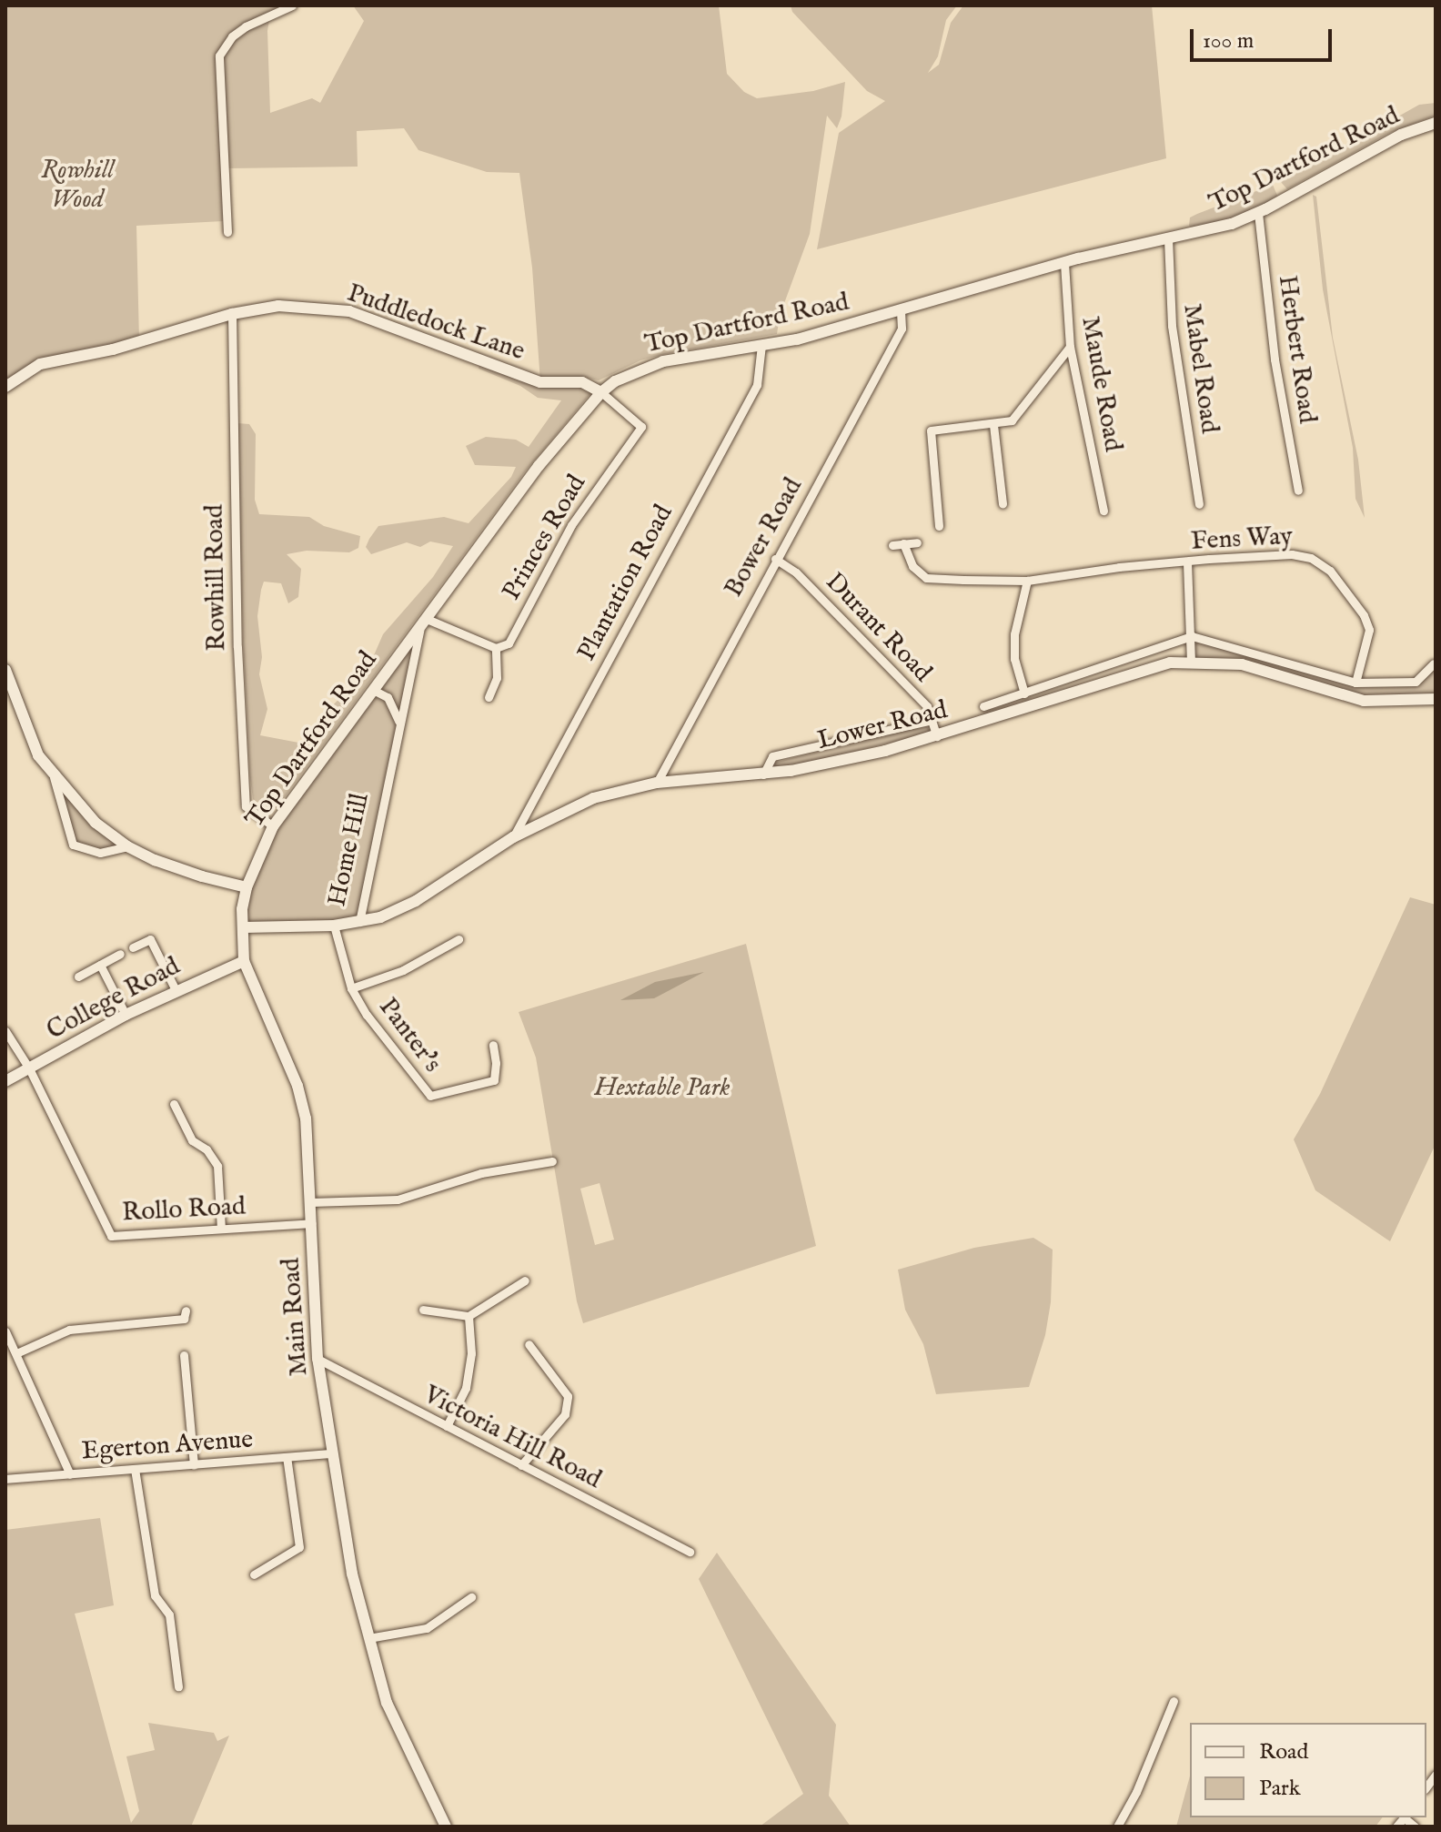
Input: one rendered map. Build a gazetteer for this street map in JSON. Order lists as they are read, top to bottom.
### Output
{
  "streets": {
    "street": [
      "Top Dartford Road",
      "Puddledock Lane",
      "Herbert Road",
      "Mabel Road",
      "Maude Road",
      "Princes Road",
      "Bower Road",
      "Fens Way",
      "Rowhill Road",
      "Plantation Road",
      "Durant Road",
      "Lower Road",
      "Home Hill",
      "College Road",
      "Panter's",
      "Rollo Road",
      "Main Road",
      "Victoria Hill Road",
      "Egerton Avenue"
    ]
  },
  "crossings": [
    ["Top Dartford Road", "Puddledock Lane"],
    ["Top Dartford Road", "Herbert Road"],
    ["Top Dartford Road", "Mabel Road"],
    ["Top Dartford Road", "Maude Road"],
    ["Top Dartford Road", "Princes Road"],
    ["Top Dartford Road", "Bower Road"],
    ["Top Dartford Road", "Rowhill Road"],
    ["Top Dartford Road", "Plantation Road"],
    ["Top Dartford Road", "Home Hill"],
    ["Top Dartford Road", "Main Road"],
    ["Puddledock Lane", "Princes Road"],
    ["Puddledock Lane", "Rowhill Road"],
    ["Bower Road", "Durant Road"],
    ["Bower Road", "Lower Road"],
    ["Plantation Road", "Lower Road"],
    ["Durant Road", "Lower Road"],
    ["Lower Road", "Home Hill"],
    ["Home Hill", "Panter's"],
    ["Home Hill", "Main Road"],
    ["College Road", "Rollo Road"],
    ["College Road", "Main Road"],
    ["Rollo Road", "Main Road"],
    ["Main Road", "Victoria Hill Road"],
    ["Main Road", "Egerton Avenue"]
  ],
  "parks": ["Rowhill Wood", "Hextable Park"],
  "legend": ["Road", "Park"],
  "scale_bar": "100 m"
}
